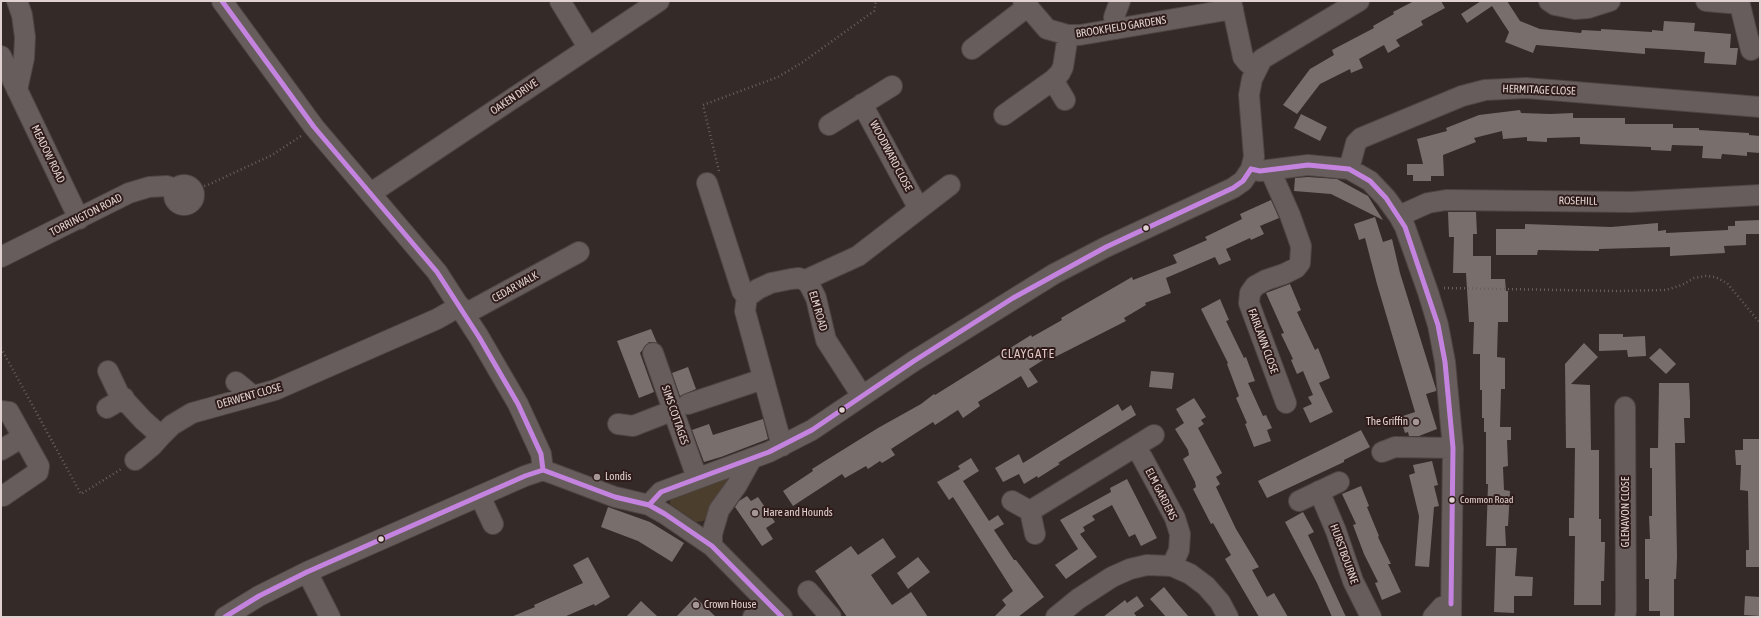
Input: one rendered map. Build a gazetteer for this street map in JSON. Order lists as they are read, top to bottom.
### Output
{
  "streets": {
    "street": [
      "BROOKFIELD GARDENS",
      "HERMITAGE CLOSE",
      "OAKEN DRIVE",
      "MEADOW ROAD",
      "WOODWARD CLOSE",
      "ROSEHILL",
      "TORRINGTON ROAD",
      "CEDAR WALK",
      "ELM ROAD",
      "FAIRLAWN CLOSE",
      "DERWENT CLOSE",
      "SIMS COTTAGES",
      "ELM GARDENS",
      "GLENAVON CLOSE",
      "HURSTBOURNE"
    ]
  },
  "crossings": [
    ["MEADOW ROAD", "TORRINGTON ROAD"],
    ["CEDAR WALK", "DERWENT CLOSE"]
  ],
  "districts": ["CLAYGATE"],
  "places": [
    "The Griffin",
    "Londis",
    "Common Road",
    "Hare and Hounds",
    "Crown House"
  ]
}
